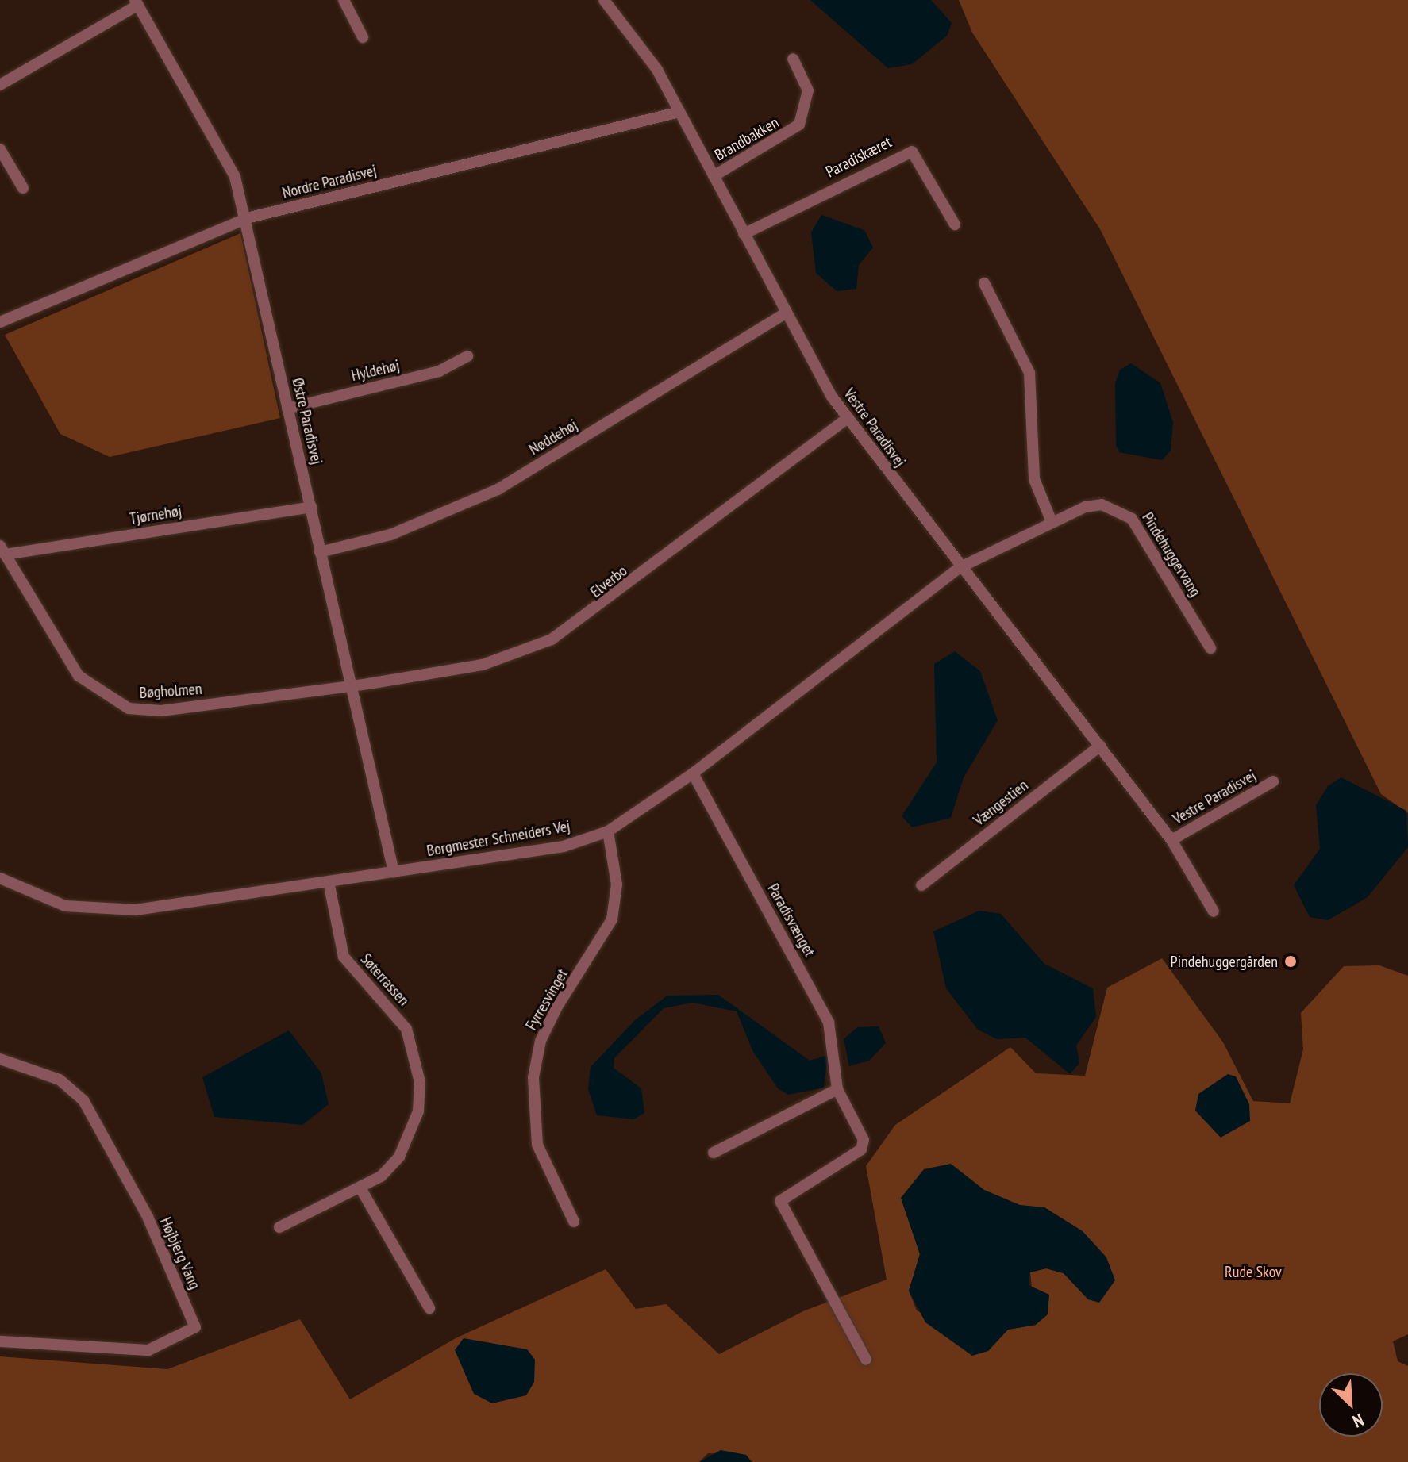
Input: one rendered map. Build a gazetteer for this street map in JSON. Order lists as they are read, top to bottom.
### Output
{
  "streets": {
    "street": [
      "Brandbakken",
      "Paradiskæret",
      "Nordre Paradisvej",
      "Hyldehøj",
      "Østre Paradisvej",
      "Vestre Paradisvej",
      "Nøddehøj",
      "Tjørnehøj",
      "Pindehuggervang",
      "Elverbo",
      "Bøgholmen",
      "Vængestien",
      "Borgmester Schneiders Vej",
      "Paradisvænget",
      "Søterrassen",
      "Fyrresvinget",
      "Højbjerg Vang"
    ]
  },
  "crossings": [
    ["Brandbakken", "Vestre Paradisvej"],
    ["Paradiskæret", "Vestre Paradisvej"],
    ["Nordre Paradisvej", "Østre Paradisvej"],
    ["Nordre Paradisvej", "Vestre Paradisvej"],
    ["Hyldehøj", "Østre Paradisvej"],
    ["Østre Paradisvej", "Nøddehøj"],
    ["Østre Paradisvej", "Tjørnehøj"],
    ["Østre Paradisvej", "Elverbo"],
    ["Østre Paradisvej", "Bøgholmen"],
    ["Østre Paradisvej", "Borgmester Schneiders Vej"],
    ["Vestre Paradisvej", "Nøddehøj"],
    ["Vestre Paradisvej", "Pindehuggervang"],
    ["Vestre Paradisvej", "Elverbo"],
    ["Vestre Paradisvej", "Vængestien"],
    ["Vestre Paradisvej", "Borgmester Schneiders Vej"],
    ["Tjørnehøj", "Bøgholmen"],
    ["Pindehuggervang", "Borgmester Schneiders Vej"],
    ["Elverbo", "Bøgholmen"],
    ["Borgmester Schneiders Vej", "Paradisvænget"],
    ["Borgmester Schneiders Vej", "Søterrassen"],
    ["Borgmester Schneiders Vej", "Fyrresvinget"]
  ],
  "parks": ["Rude Skov"],
  "places": ["Pindehuggergården"],
  "north": "bottom right"
}
